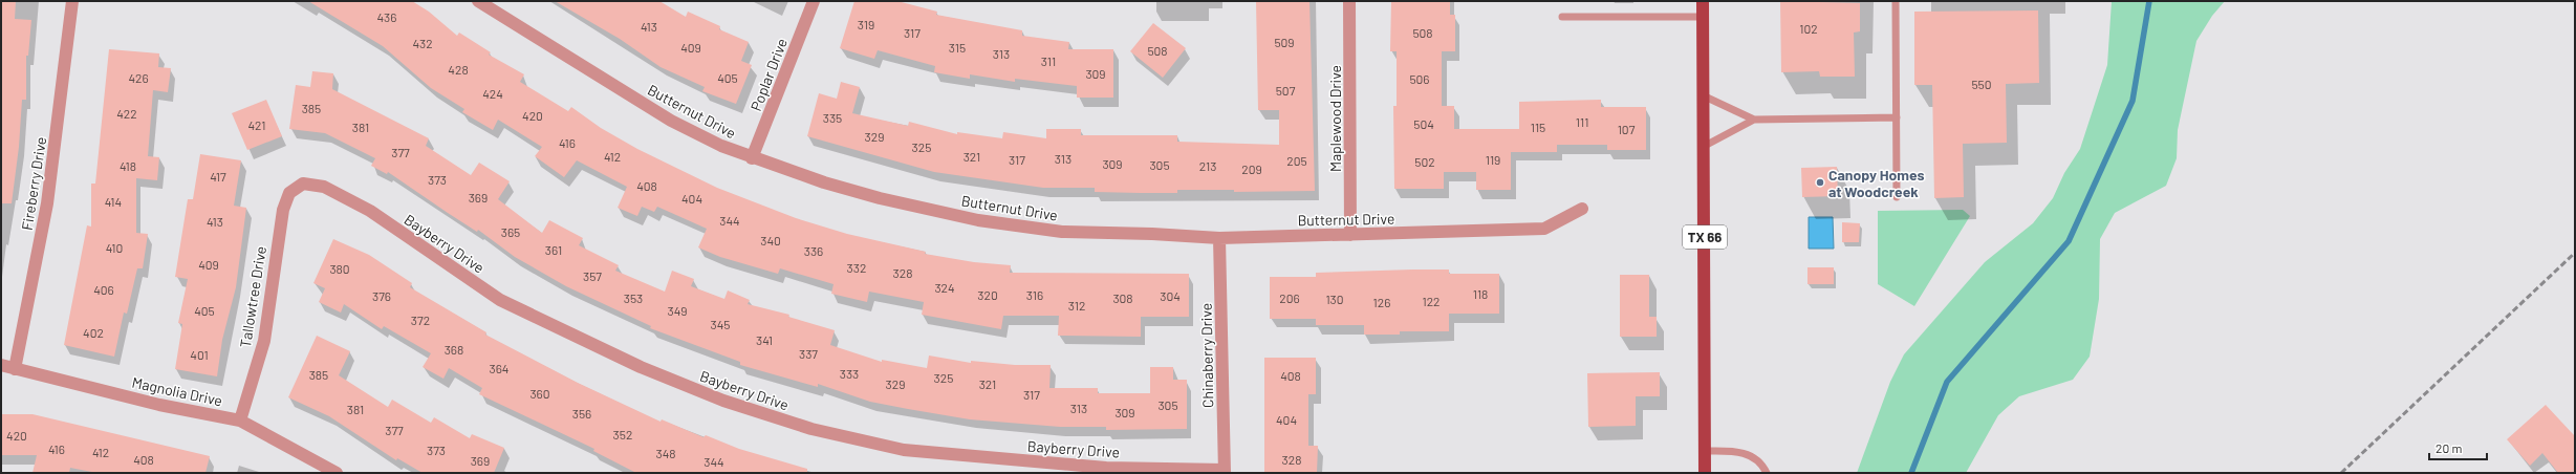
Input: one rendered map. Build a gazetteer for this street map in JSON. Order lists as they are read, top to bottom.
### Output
{
  "streets": {
    "main road": ["TX 66"],
    "street": [
      "Poplar Drive",
      "Butternut Drive",
      "Maplewood Drive",
      "Fireberry Drive",
      "Bayberry Drive",
      "Tallowtree Drive",
      "Chinaberry Drive",
      "Magnolia Drive"
    ]
  },
  "crossings": [
    ["Poplar Drive", "Butternut Drive"],
    ["Butternut Drive", "Maplewood Drive"],
    ["Butternut Drive", "Chinaberry Drive"],
    ["Fireberry Drive", "Magnolia Drive"],
    ["Bayberry Drive", "Tallowtree Drive"],
    ["Bayberry Drive", "Chinaberry Drive"],
    ["Tallowtree Drive", "Magnolia Drive"]
  ],
  "places": ["Canopy Homes at Woodcreek"],
  "house_numbers": [
    "436",
    "319",
    "413",
    "102",
    "317",
    "508",
    "509",
    "432",
    "409",
    "315",
    "508",
    "313",
    "311",
    "428",
    "309",
    "426",
    "405",
    "506",
    "550",
    "507",
    "424",
    "385",
    "422",
    "420",
    "335",
    "111",
    "504",
    "421",
    "381",
    "115",
    "107",
    "329",
    "416",
    "325",
    "377",
    "412",
    "321",
    "313",
    "317",
    "119",
    "205",
    "502",
    "309",
    "305",
    "418",
    "213",
    "209",
    "417",
    "373",
    "408",
    "369",
    "404",
    "414",
    "344",
    "413",
    "365",
    "340",
    "410",
    "361",
    "336",
    "409",
    "332",
    "380",
    "328",
    "357",
    "324",
    "406",
    "118",
    "320",
    "316",
    "376",
    "304",
    "353",
    "308",
    "206",
    "130",
    "122",
    "126",
    "312",
    "405",
    "349",
    "372",
    "345",
    "402",
    "341",
    "368",
    "337",
    "401",
    "364",
    "333",
    "385",
    "408",
    "325",
    "329",
    "321",
    "360",
    "317",
    "305",
    "313",
    "381",
    "309",
    "356",
    "404",
    "377",
    "352",
    "420",
    "416",
    "373",
    "412",
    "348",
    "408",
    "328",
    "369",
    "344"
  ],
  "scale_bar": "20 m"
}
